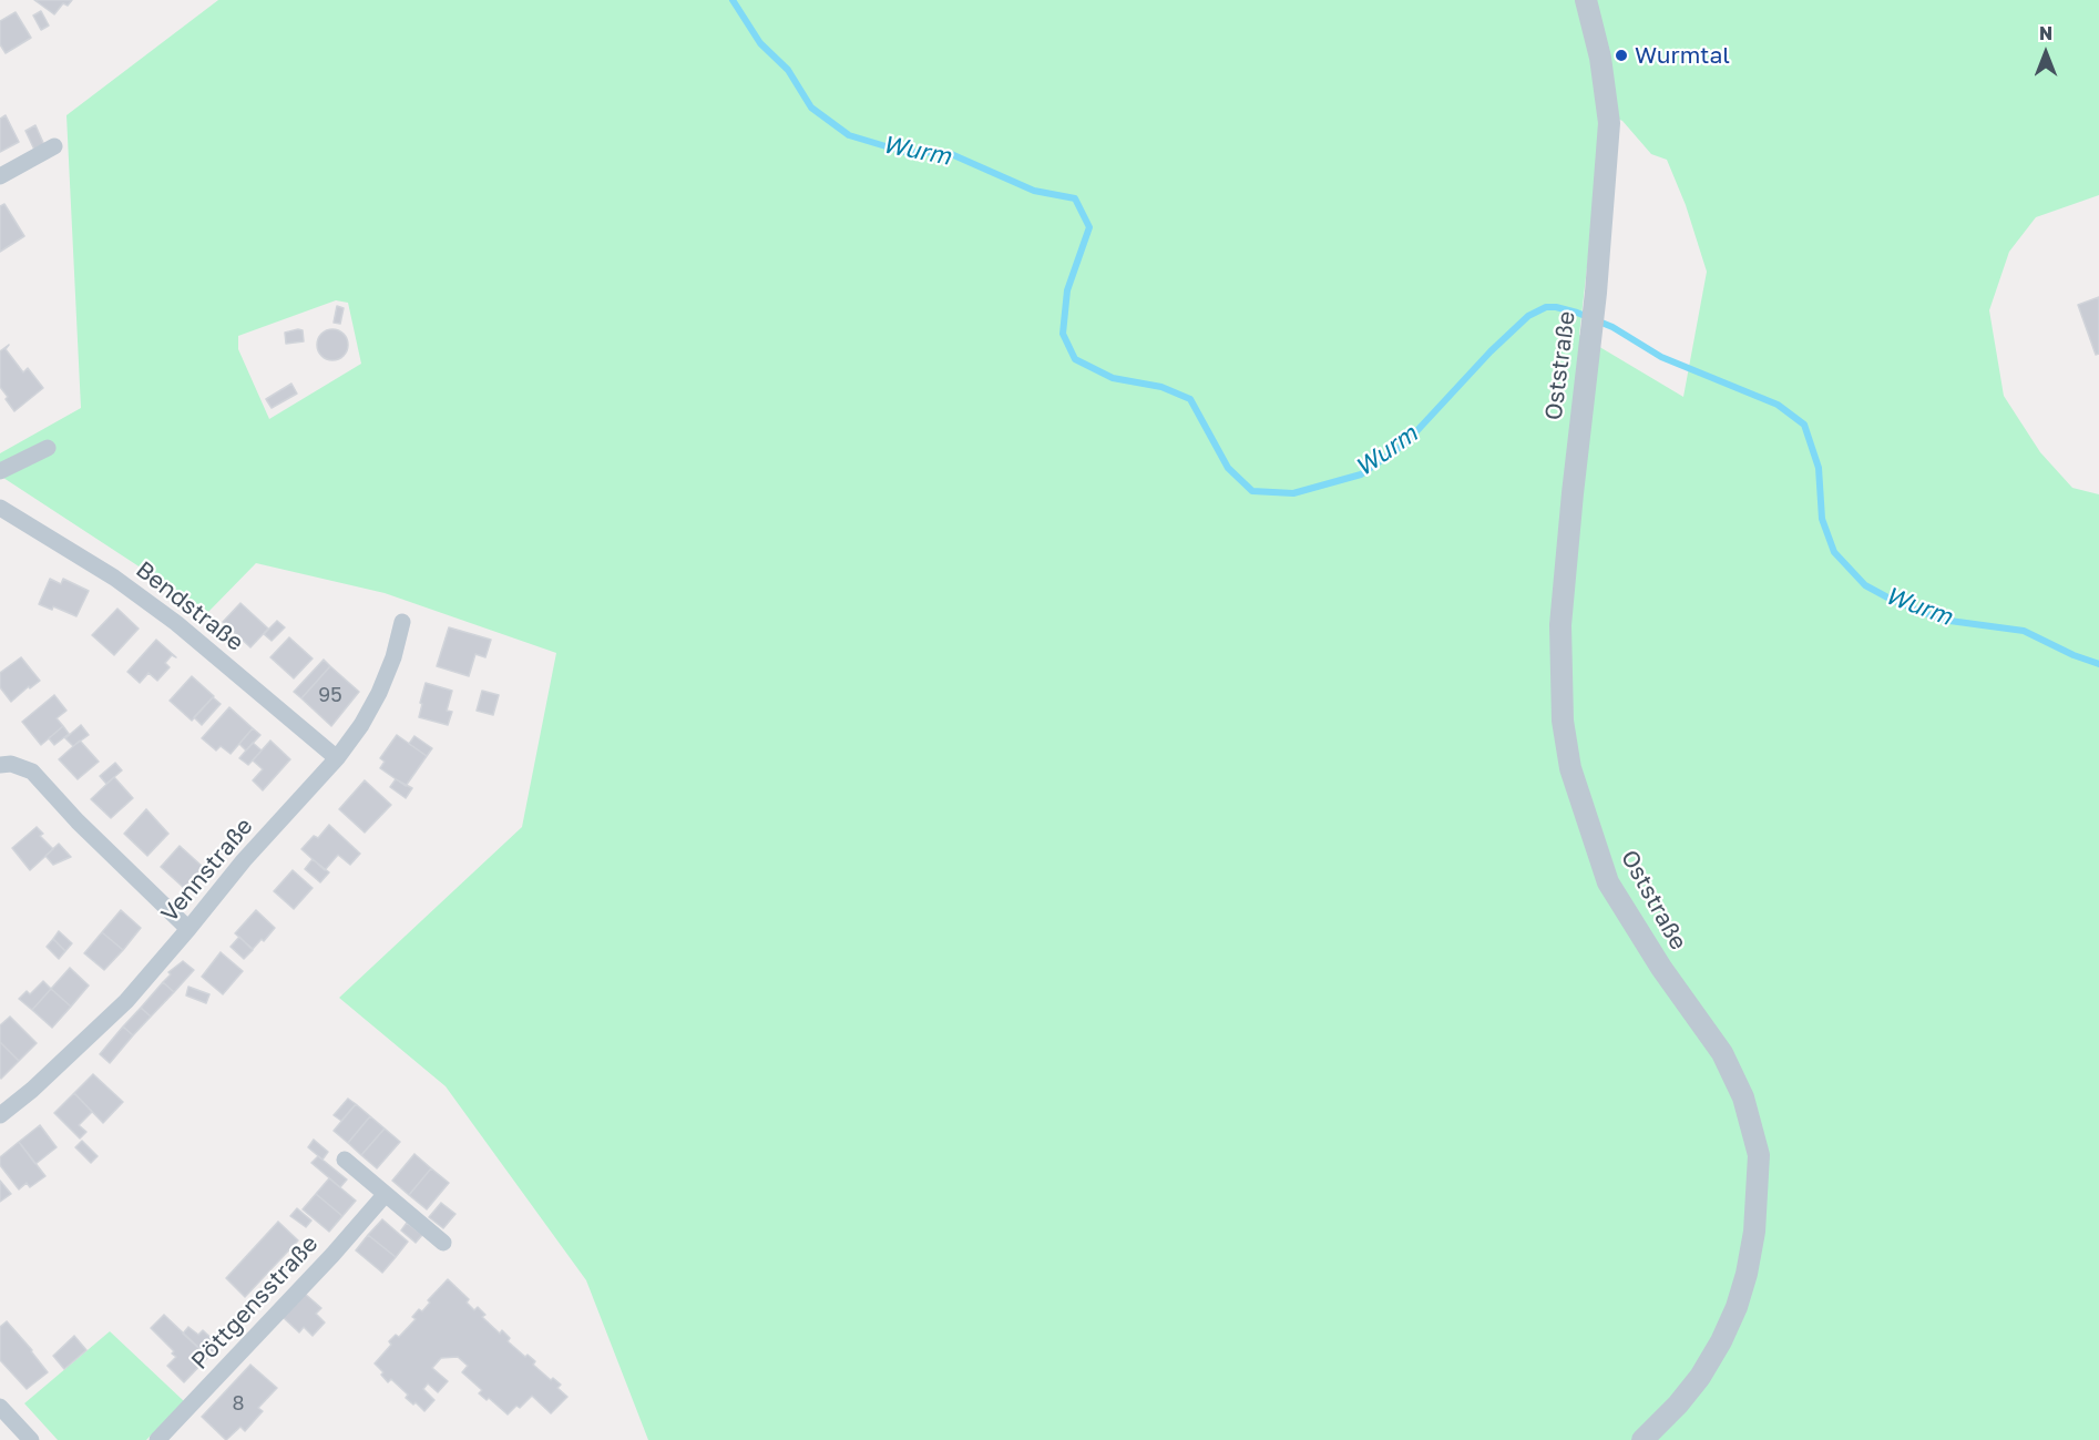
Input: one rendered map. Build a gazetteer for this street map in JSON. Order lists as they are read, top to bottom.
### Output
{
  "streets": {
    "street": [
      "Oststraße",
      "Bendstraße",
      "Vennstraße",
      "Pöttgensstraße"
    ]
  },
  "crossings": [
    ["Bendstraße", "Vennstraße"]
  ],
  "water": ["Wurm"],
  "places": ["Wurmtal"],
  "house_numbers": ["95", "8"],
  "north": "top"
}
